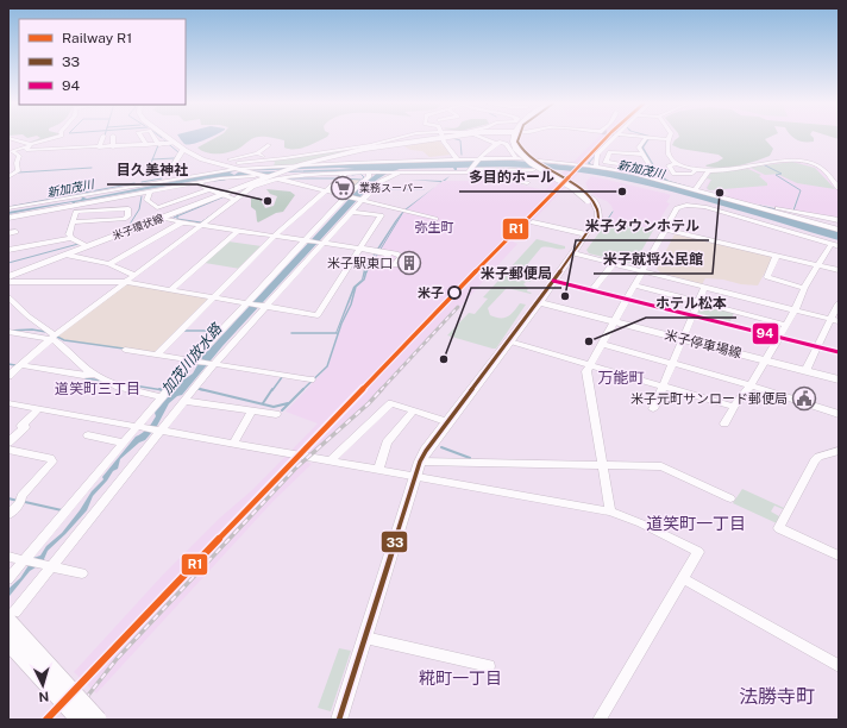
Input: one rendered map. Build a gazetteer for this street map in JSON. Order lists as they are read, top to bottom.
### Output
{
  "streets": {
    "main road": ["米子環状線", "米子停車場線"]
  },
  "districts": [
    "弥生町",
    "万能町",
    "道笑町三丁目",
    "道笑町一丁目",
    "糀町一丁目",
    "法勝寺町"
  ],
  "water": ["新加茂川", "加茂川放水路"],
  "places": {
    "supermarket": ["業務スーパー"],
    "other": [
      "多目的ホール",
      "米子就将公民館",
      "目久美神社",
      "米子",
      "米子タウンホテル",
      "ホテル松本",
      "米子郵便局"
    ],
    "building": ["米子駅東口"],
    "public building": ["米子元町サンロード郵便局"]
  },
  "lines": ["rail line R1", "transit line 33", "transit line 94"],
  "legend": ["Railway R1", "33", "94"],
  "north": "bottom"
}
